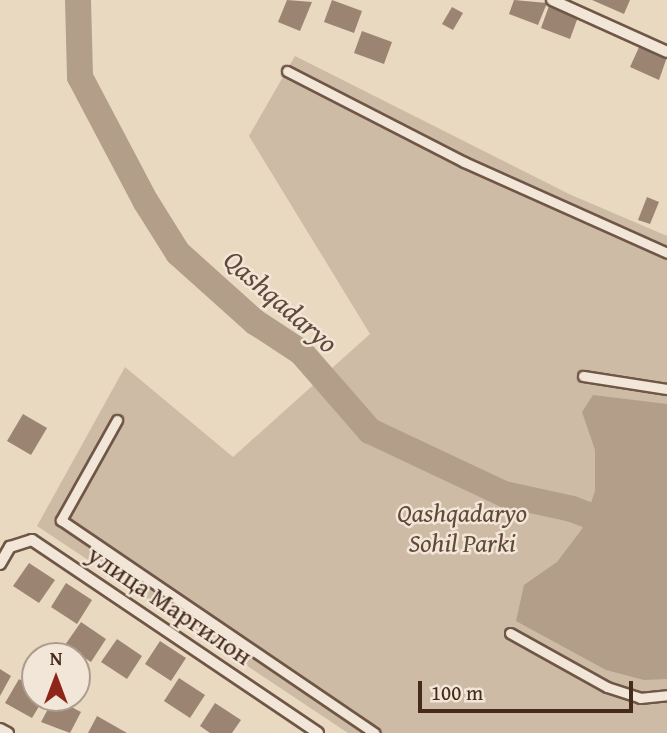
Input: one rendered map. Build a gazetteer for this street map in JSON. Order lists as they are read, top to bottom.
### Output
{
  "streets": {
    "street": ["улица Маргилон"]
  },
  "water": ["Qashqadaryo"],
  "parks": ["Qashqadaryo Sohil Parki"],
  "scale_bar": "100 m",
  "north": "top"
}
